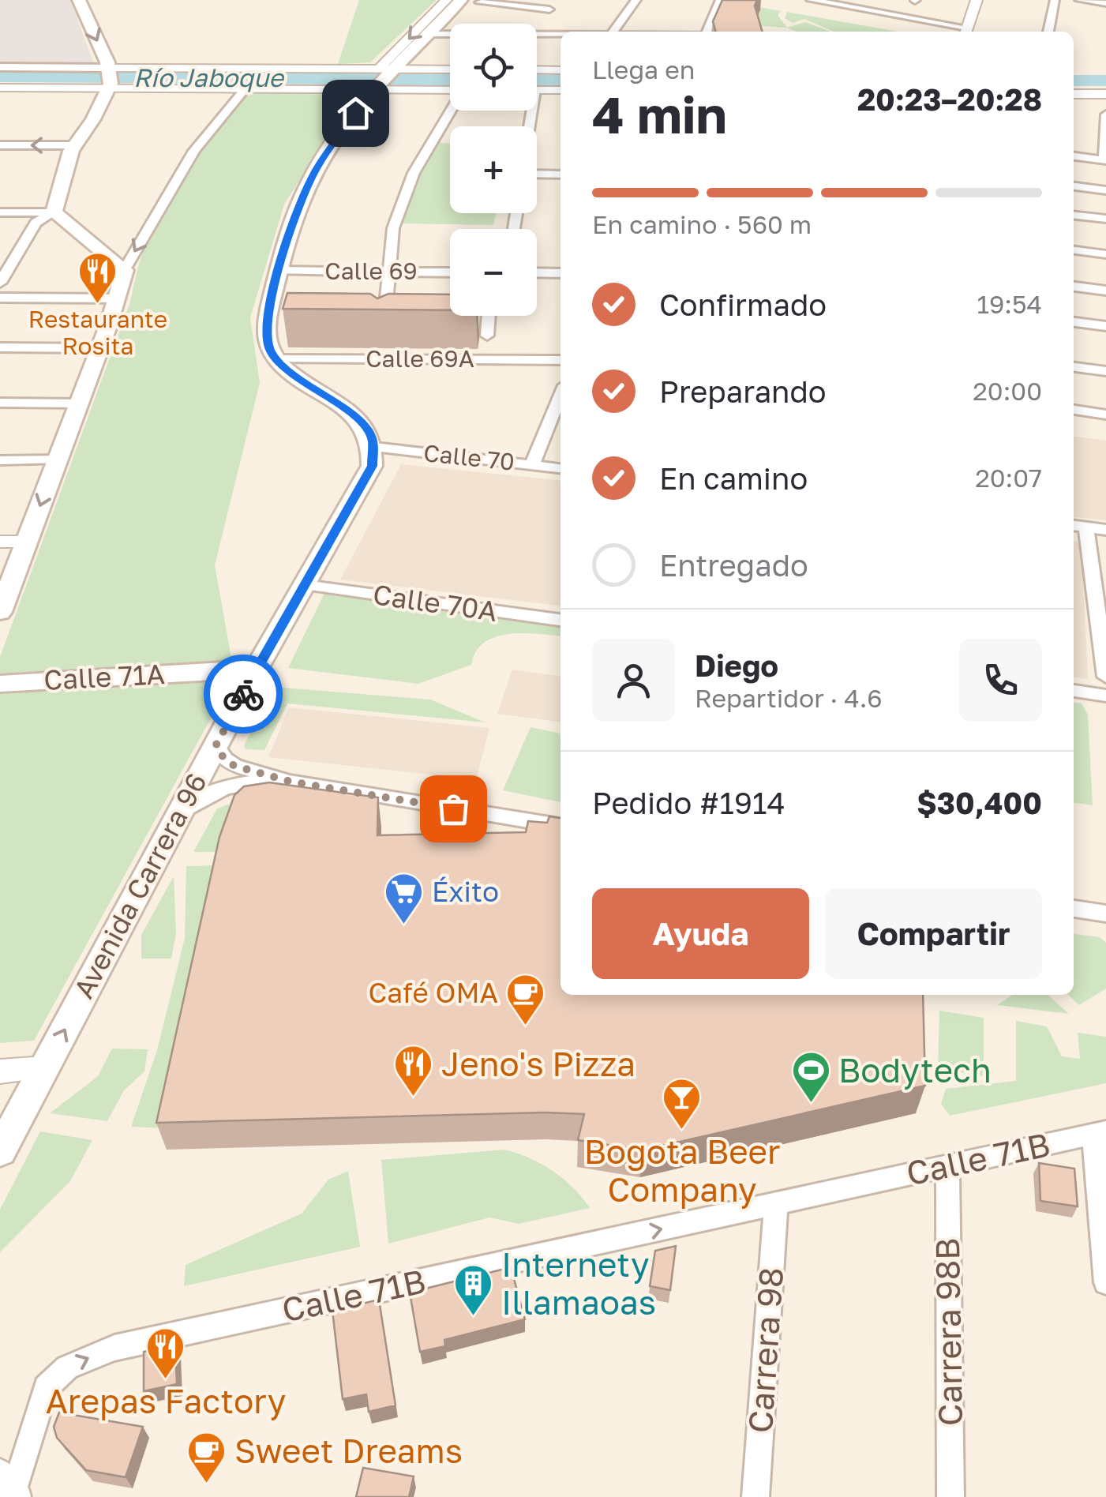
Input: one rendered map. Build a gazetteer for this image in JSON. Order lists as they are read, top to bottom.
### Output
{
  "streets": {
    "main road": ["Calle 71A", "Avenida Carrera 96"],
    "street": [
      "Calle 69",
      "Calle 69A",
      "Calle 70",
      "Calle 70A",
      "Calle 71B",
      "Carrera 98B",
      "Carrera 98"
    ]
  },
  "crossings": [
    ["Calle 70", "Avenida Carrera 96"],
    ["Calle 70A", "Avenida Carrera 96"],
    ["Calle 71A", "Avenida Carrera 96"],
    ["Calle 71B", "Carrera 98B"],
    ["Calle 71B", "Carrera 98"]
  ],
  "one_way": ["Avenida Carrera 96", "Calle 71B"],
  "water": ["Río Jaboque"],
  "places": {
    "restaurant": ["Restaurante Rosita", "Jeno's Pizza", "Arepas Factory"],
    "supermarket": ["Éxito"],
    "cafe": ["Café OMA", "Sweet Dreams"],
    "sports": ["Bodytech"],
    "bar": ["Bogota Beer Company"],
    "building": ["Internety Illamaoas"]
  },
  "page": {
    "map_buttons": ["+", "−"],
    "heading": ["4 min", "Llega en", "20:23–20:28"],
    "panel": [
      "Diego",
      "Repartidor · 4.6",
      "Pedido #1914",
      "$30,400"
    ],
    "bar": "En camino · 560 m",
    "list": [
      ["Confirmado", "19:54"],
      ["Preparando", "20:00"],
      ["En camino", "20:07"],
      "Entregado"
    ],
    "buttons": ["Ayuda", "Compartir"]
  }
}
